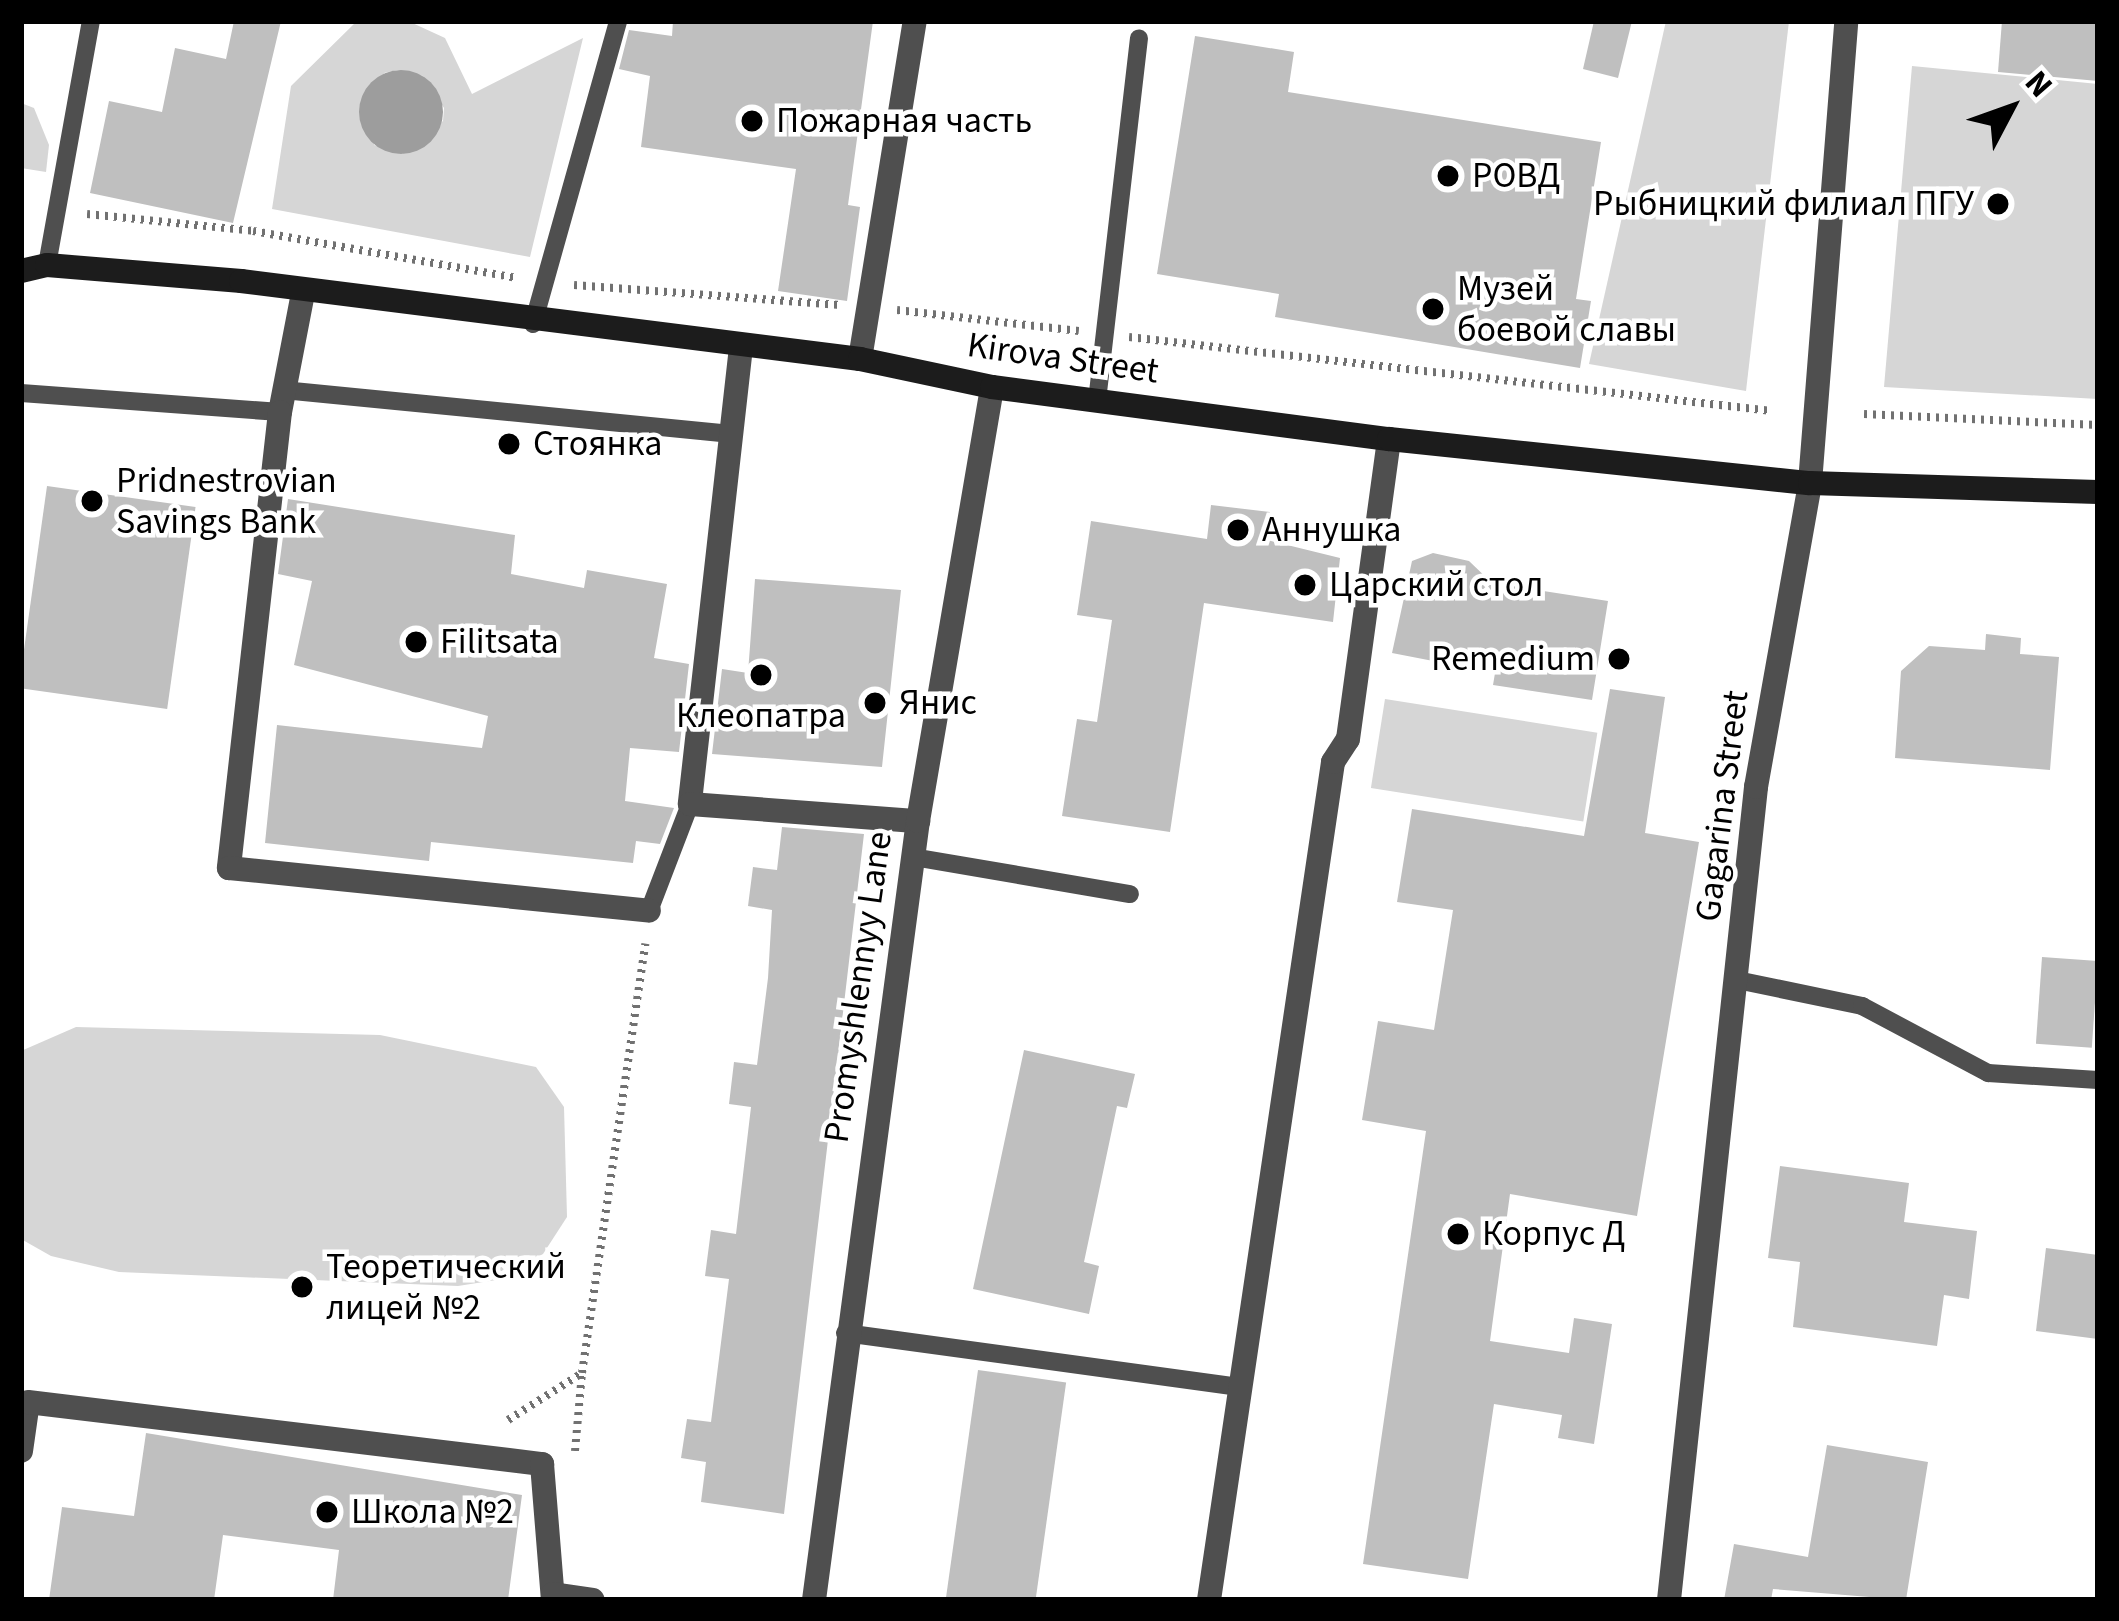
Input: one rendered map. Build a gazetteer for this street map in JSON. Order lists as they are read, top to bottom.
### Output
{
  "streets": {
    "main road": ["Kirova Street"],
    "street": ["Gagarina Street", "Promyshlennyy Lane"]
  },
  "crossings": [
    ["Kirova Street", "Gagarina Street"],
    ["Kirova Street", "Promyshlennyy Lane"]
  ],
  "places": [
    "Пожарная часть",
    "РОВД",
    "Рыбницкий филиал ПГУ",
    "Музей боевой славы",
    "Стоянка",
    "Pridnestrovian Savings Bank",
    "Аннушка",
    "Царский стол",
    "Filitsata",
    "Remedium",
    "Клеопатра",
    "Янис",
    "Корпус Д",
    "Теоретический лицей №2",
    "Школа №2"
  ],
  "north": "top right"
}
